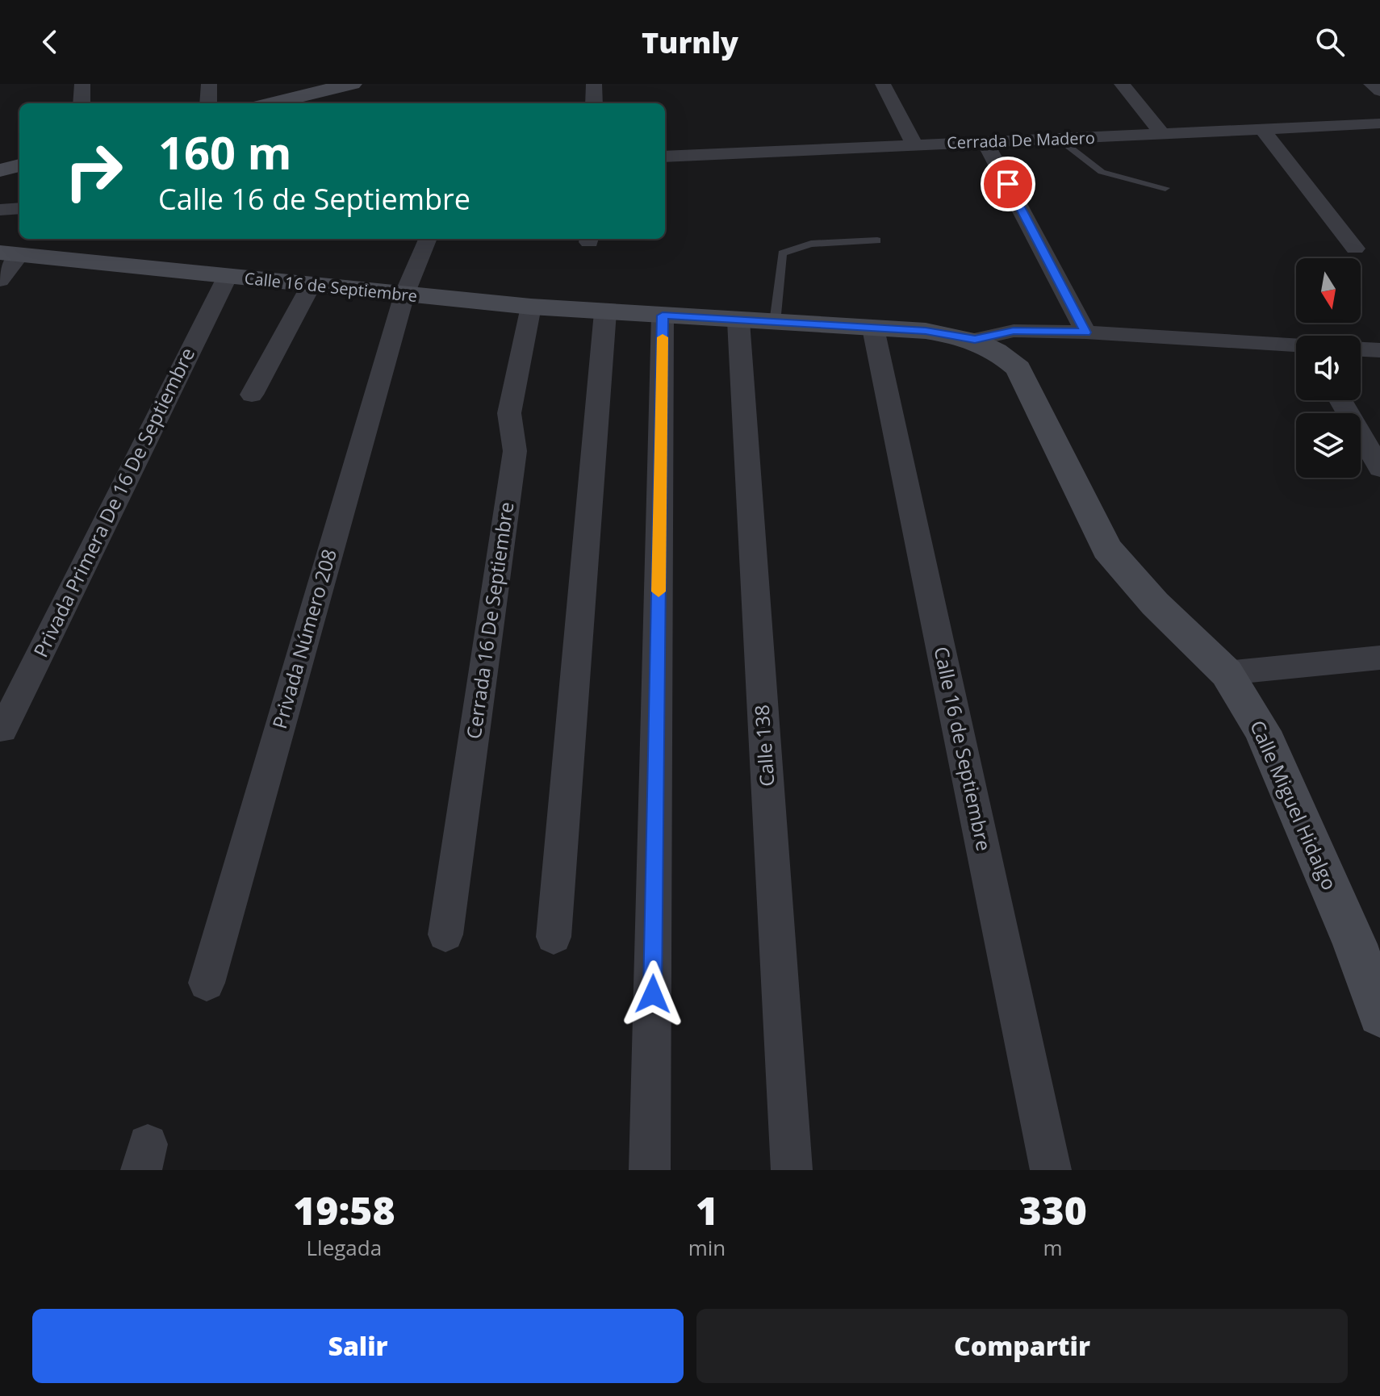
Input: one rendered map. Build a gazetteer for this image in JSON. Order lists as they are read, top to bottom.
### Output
{
  "streets": {
    "street": [
      "Cerrada De Madero",
      "Calle 16 de Septiembre",
      "Privada Primera De 16 De Septiembre",
      "Cerrada 16 De Septiembre",
      "Privada Número 208",
      "Calle 138",
      "Calle Miguel Hidalgo"
    ]
  },
  "crossings": [
    ["Calle 16 de Septiembre", "Privada Primera De 16 De Septiembre"],
    ["Calle 16 de Septiembre", "Cerrada 16 De Septiembre"],
    ["Calle 16 de Septiembre", "Privada Número 208"],
    ["Calle 16 de Septiembre", "Calle 138"],
    ["Calle 16 de Septiembre", "Calle Miguel Hidalgo"]
  ],
  "north": "bottom",
  "page": {
    "header": "Turnly",
    "turn": ["160 m", "Calle 16 de Septiembre"],
    "eta": [
      "19:58",
      "Llegada",
      "1",
      "min",
      "330",
      "m"
    ],
    "buttons": ["Salir", "Compartir"]
  }
}
